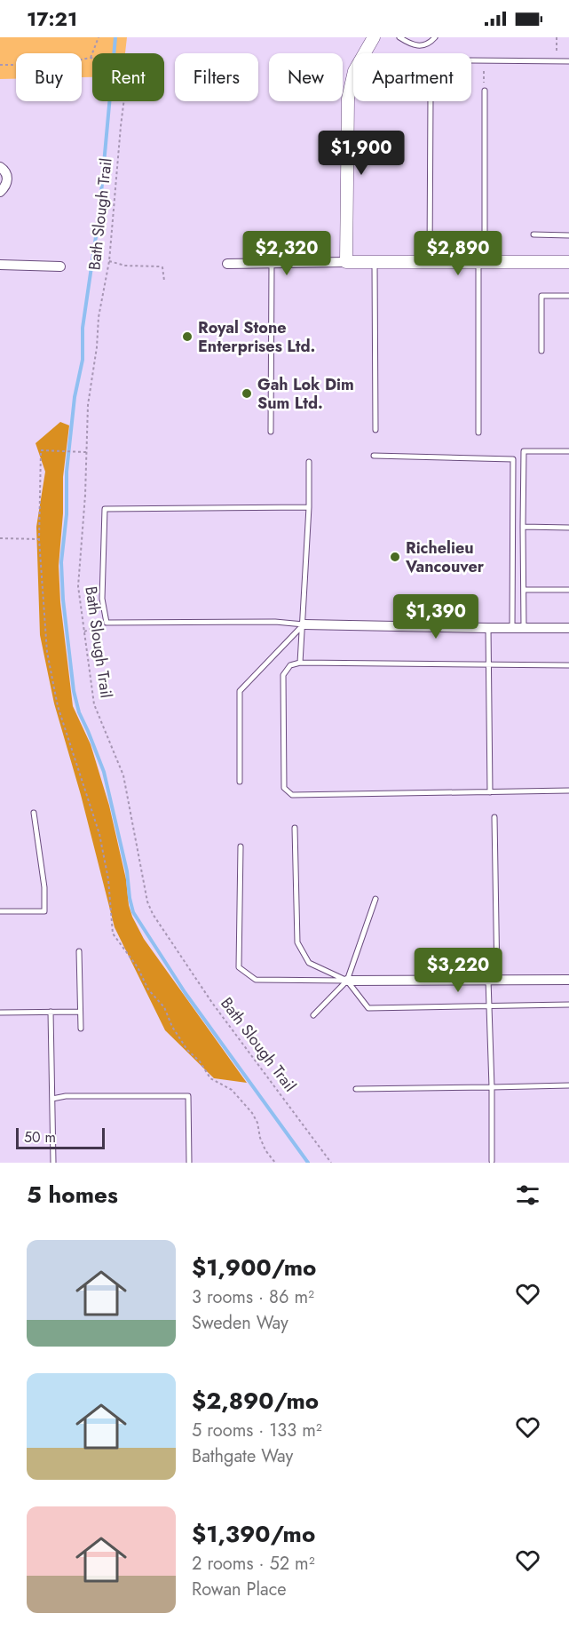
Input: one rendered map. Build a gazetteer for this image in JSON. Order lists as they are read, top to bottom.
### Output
{
  "streets": {
    "path": ["Bath Slough Trail"]
  },
  "places": ["Royal Stone Enterprises Ltd.", "Gah Lok Dim Sum Ltd.", "Richelieu Vancouver"],
  "scale_bar": "50 m",
  "page": {
    "status": "17:21",
    "chip": [
      "Buy",
      "Rent",
      "Filters",
      "New",
      "Apartment"
    ],
    "price": [
      "$1,900",
      "$2,320",
      "$2,890",
      "$1,390",
      "$3,220"
    ],
    "scale": "50 m",
    "heading": "5 homes",
    "list": [
      {
        "name": "$1,900/mo",
        "note": "3 rooms · 86 m² · Sweden Way"
      },
      {
        "name": "$2,890/mo",
        "note": "5 rooms · 133 m² · Bathgate Way"
      },
      {
        "name": "$1,390/mo",
        "note": "2 rooms · 52 m² · Rowan Place"
      }
    ]
  }
}
